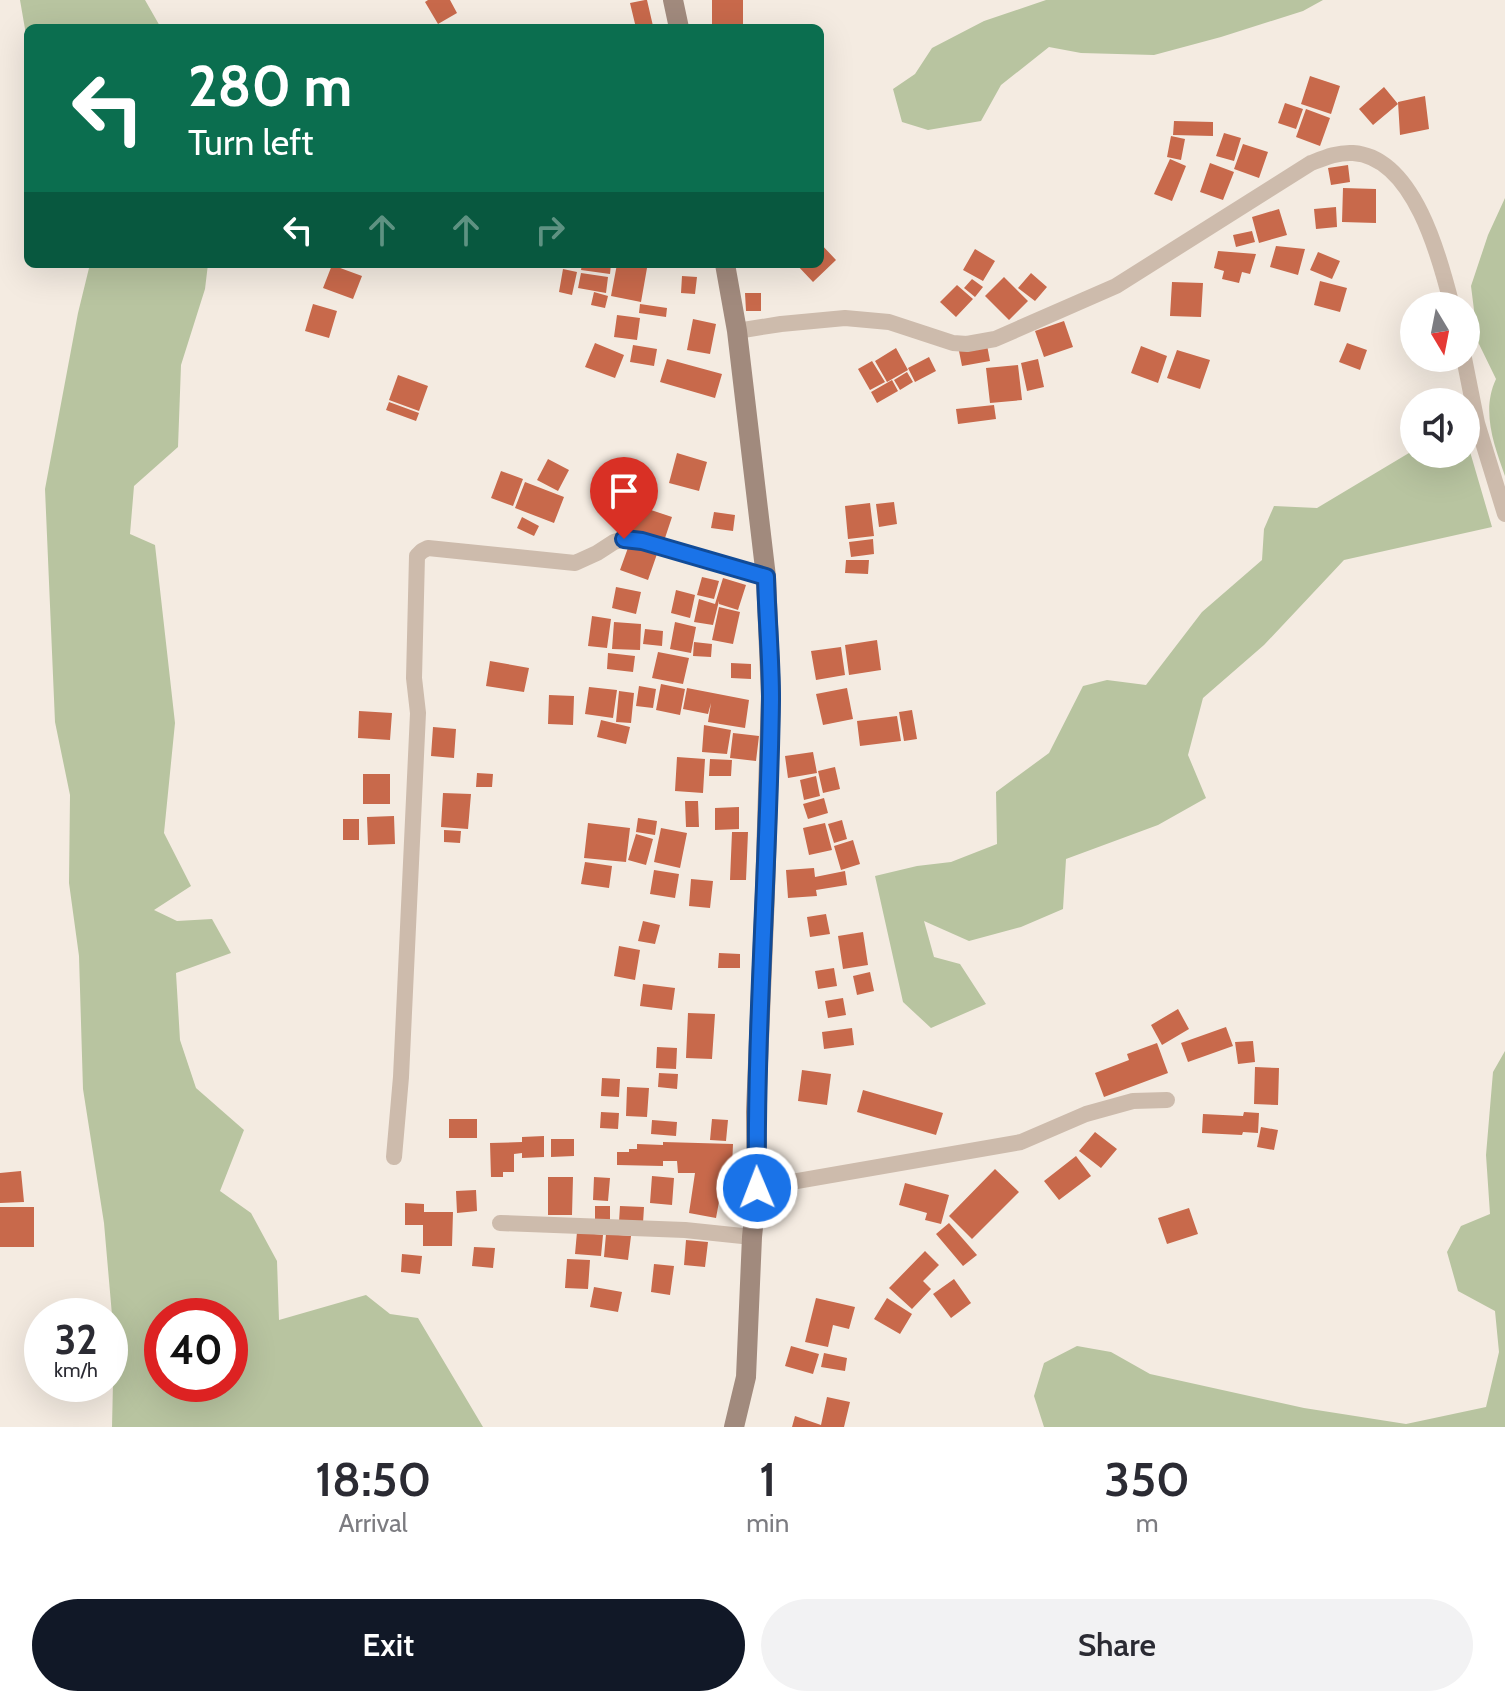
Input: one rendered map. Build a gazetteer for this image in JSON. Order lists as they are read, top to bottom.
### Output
{
  "north": "bottom",
  "page": {
    "turn": ["280 m", "Turn left"],
    "speed": "32 km/h",
    "limit": "40",
    "eta": [
      "18:50",
      "Arrival",
      "1",
      "min",
      "350",
      "m"
    ],
    "buttons": ["Exit", "Share"]
  }
}
